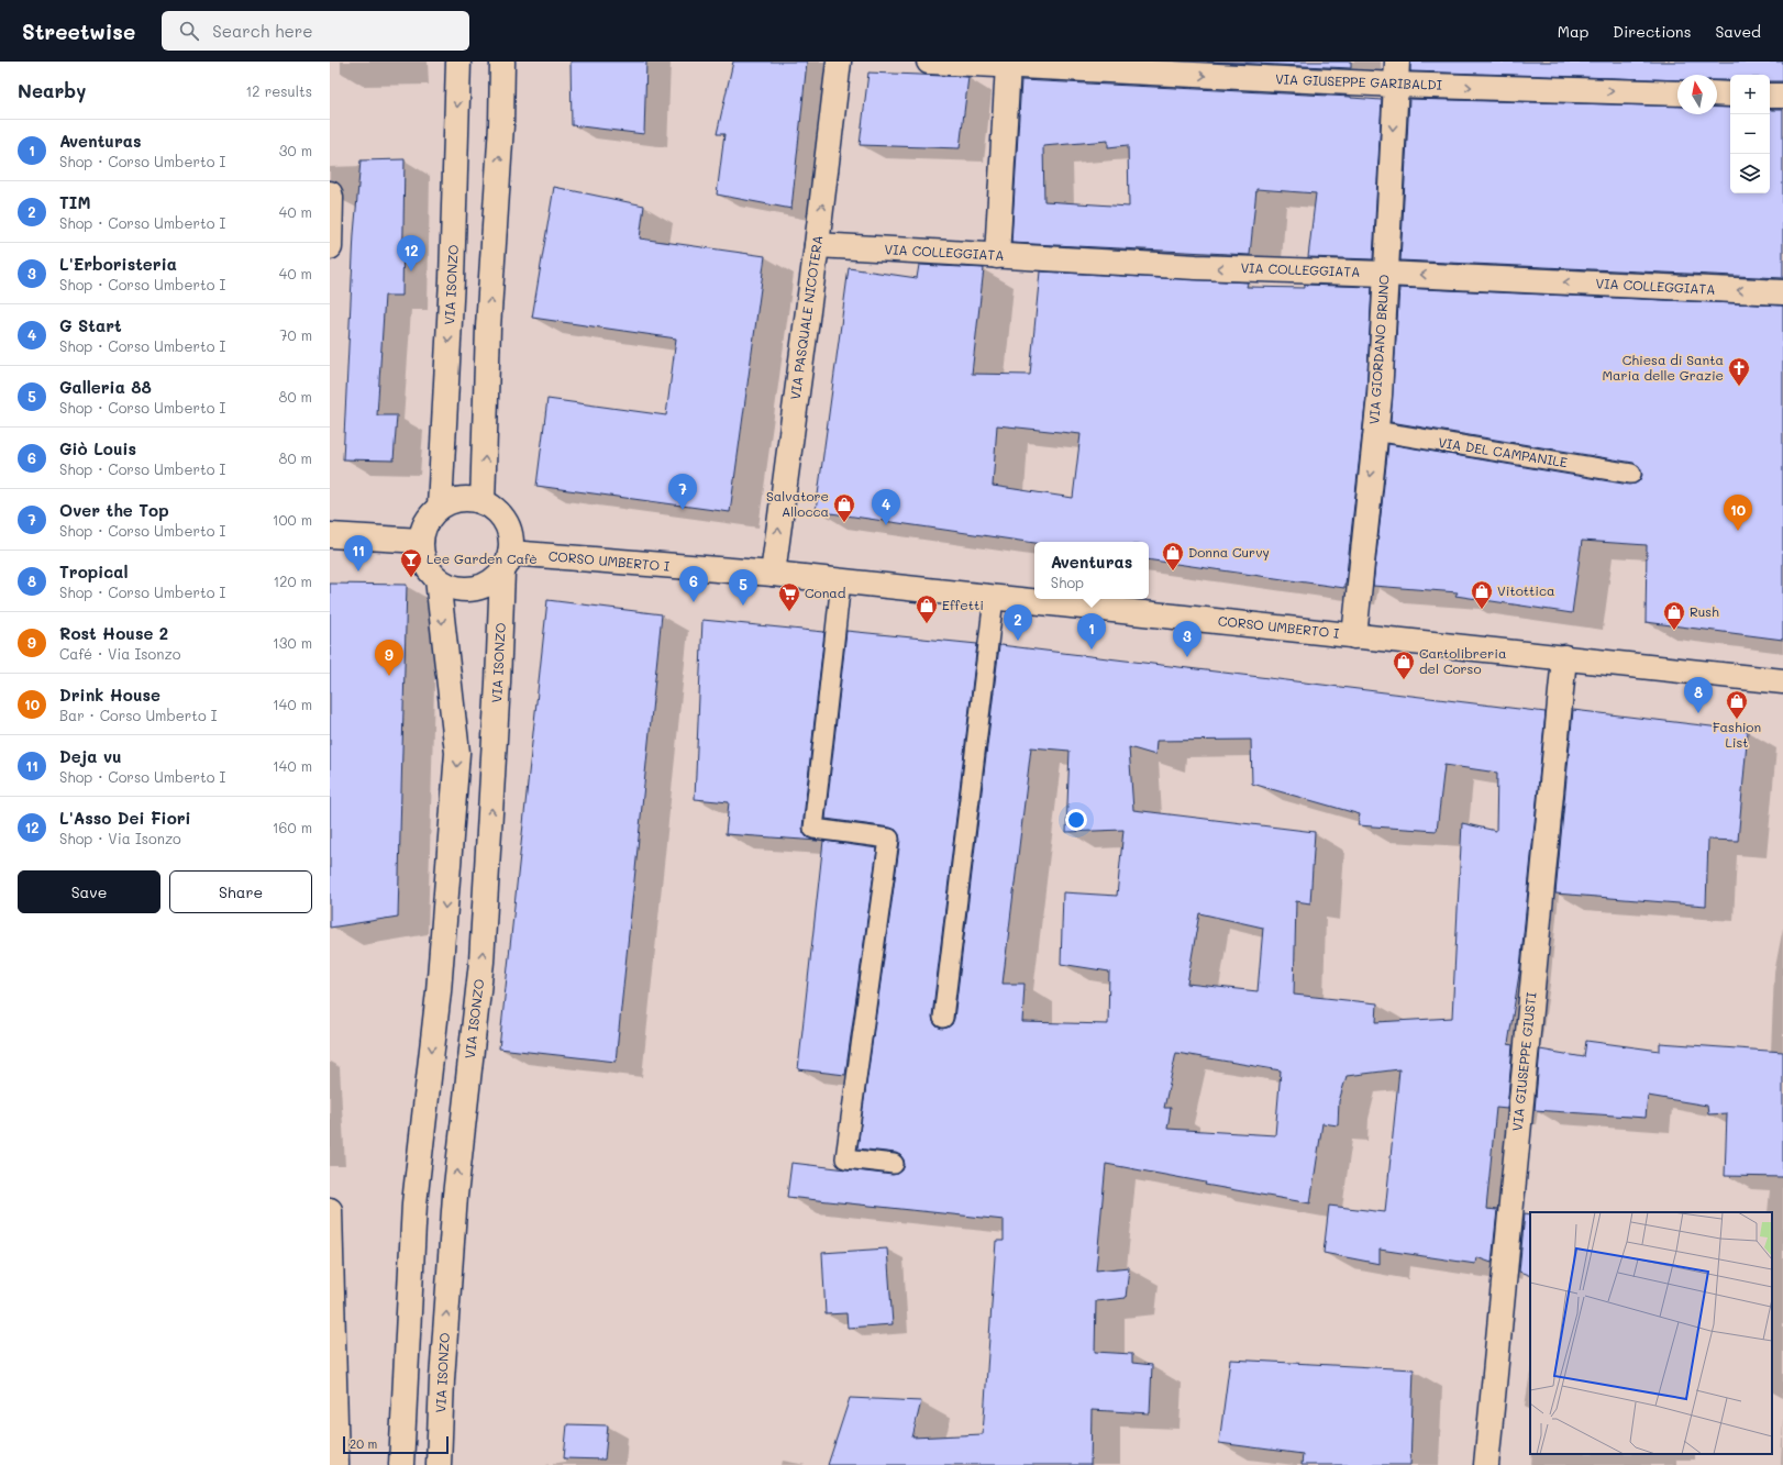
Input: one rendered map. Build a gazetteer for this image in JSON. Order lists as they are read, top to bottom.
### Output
{
  "streets": {
    "street": [
      "VIA GIUSEPPE GARIBALDI",
      "VIA COLLEGGIATA",
      "VIA ISONZO",
      "VIA PASQUALE NICOTERA",
      "VIA GIORDANO BRUNO",
      "CORSO UMBERTO I",
      "VIA GIUSEPPE GIUSTI"
    ],
    "lane": ["VIA DEL CAMPANILE"]
  },
  "crossings": [
    ["VIA GIUSEPPE GARIBALDI", "VIA GIORDANO BRUNO"],
    ["VIA COLLEGGIATA", "VIA PASQUALE NICOTERA"],
    ["VIA COLLEGGIATA", "VIA GIORDANO BRUNO"],
    ["VIA ISONZO", "CORSO UMBERTO I"],
    ["VIA PASQUALE NICOTERA", "CORSO UMBERTO I"],
    ["VIA GIORDANO BRUNO", "VIA DEL CAMPANILE"],
    ["VIA GIORDANO BRUNO", "CORSO UMBERTO I"],
    ["CORSO UMBERTO I", "VIA GIUSEPPE GIUSTI"]
  ],
  "one_way": ["VIA GIUSEPPE GARIBALDI", "VIA COLLEGGIATA", "VIA GIORDANO BRUNO"],
  "places": {
    "church": ["Chiesa di Santa Maria delle Grazie"],
    "shop": [
      "Salvatore Allocca",
      "Donna Curvy",
      "Vitottica",
      "Effetti",
      "Rush",
      "Cartolibreria del Corso",
      "Fashion List"
    ],
    "bar": ["Lee Garden Cafè"],
    "supermarket": ["Conad"]
  },
  "scale_bar": "20 m",
  "north": "top",
  "page": {
    "header": "Streetwise",
    "search": "Search here",
    "nav": ["Map", "Directions", "Saved"],
    "heading": ["Nearby", "12 results"],
    "map_buttons": ["+", "−"],
    "list": [
      {
        "mark": "1",
        "name": "Aventuras",
        "note": "Shop · Corso Umberto I",
        "value": "30 m"
      },
      {
        "mark": "2",
        "name": "TIM",
        "note": "Shop · Corso Umberto I",
        "value": "40 m"
      },
      {
        "mark": "3",
        "name": "L'Erboristeria",
        "note": "Shop · Corso Umberto I",
        "value": "40 m"
      },
      {
        "mark": "4",
        "name": "G Start",
        "note": "Shop · Corso Umberto I",
        "value": "70 m"
      },
      {
        "mark": "5",
        "name": "Galleria 88",
        "note": "Shop · Corso Umberto I",
        "value": "80 m"
      },
      {
        "mark": "6",
        "name": "Giò Louis",
        "note": "Shop · Corso Umberto I",
        "value": "80 m"
      },
      {
        "mark": "7",
        "name": "Over the Top",
        "note": "Shop · Corso Umberto I",
        "value": "100 m"
      },
      {
        "mark": "8",
        "name": "Tropical",
        "note": "Shop · Corso Umberto I",
        "value": "120 m"
      },
      {
        "mark": "9",
        "name": "Rost House 2",
        "note": "Café · Via Isonzo",
        "value": "130 m"
      },
      {
        "mark": "10",
        "name": "Drink House",
        "note": "Bar · Corso Umberto I",
        "value": "140 m"
      },
      {
        "mark": "11",
        "name": "Deja vu",
        "note": "Shop · Corso Umberto I",
        "value": "140 m"
      },
      {
        "mark": "12",
        "name": "L'Asso Dei Fiori",
        "note": "Shop · Via Isonzo",
        "value": "160 m"
      }
    ],
    "pins": [
      "12",
      "7",
      "4",
      "10",
      "11",
      "6",
      "5",
      "2",
      "1",
      "3",
      "9",
      "8"
    ],
    "popup": ["Aventuras", "Shop"],
    "buttons": ["Save", "Share"],
    "scale": "20 m"
  }
}
